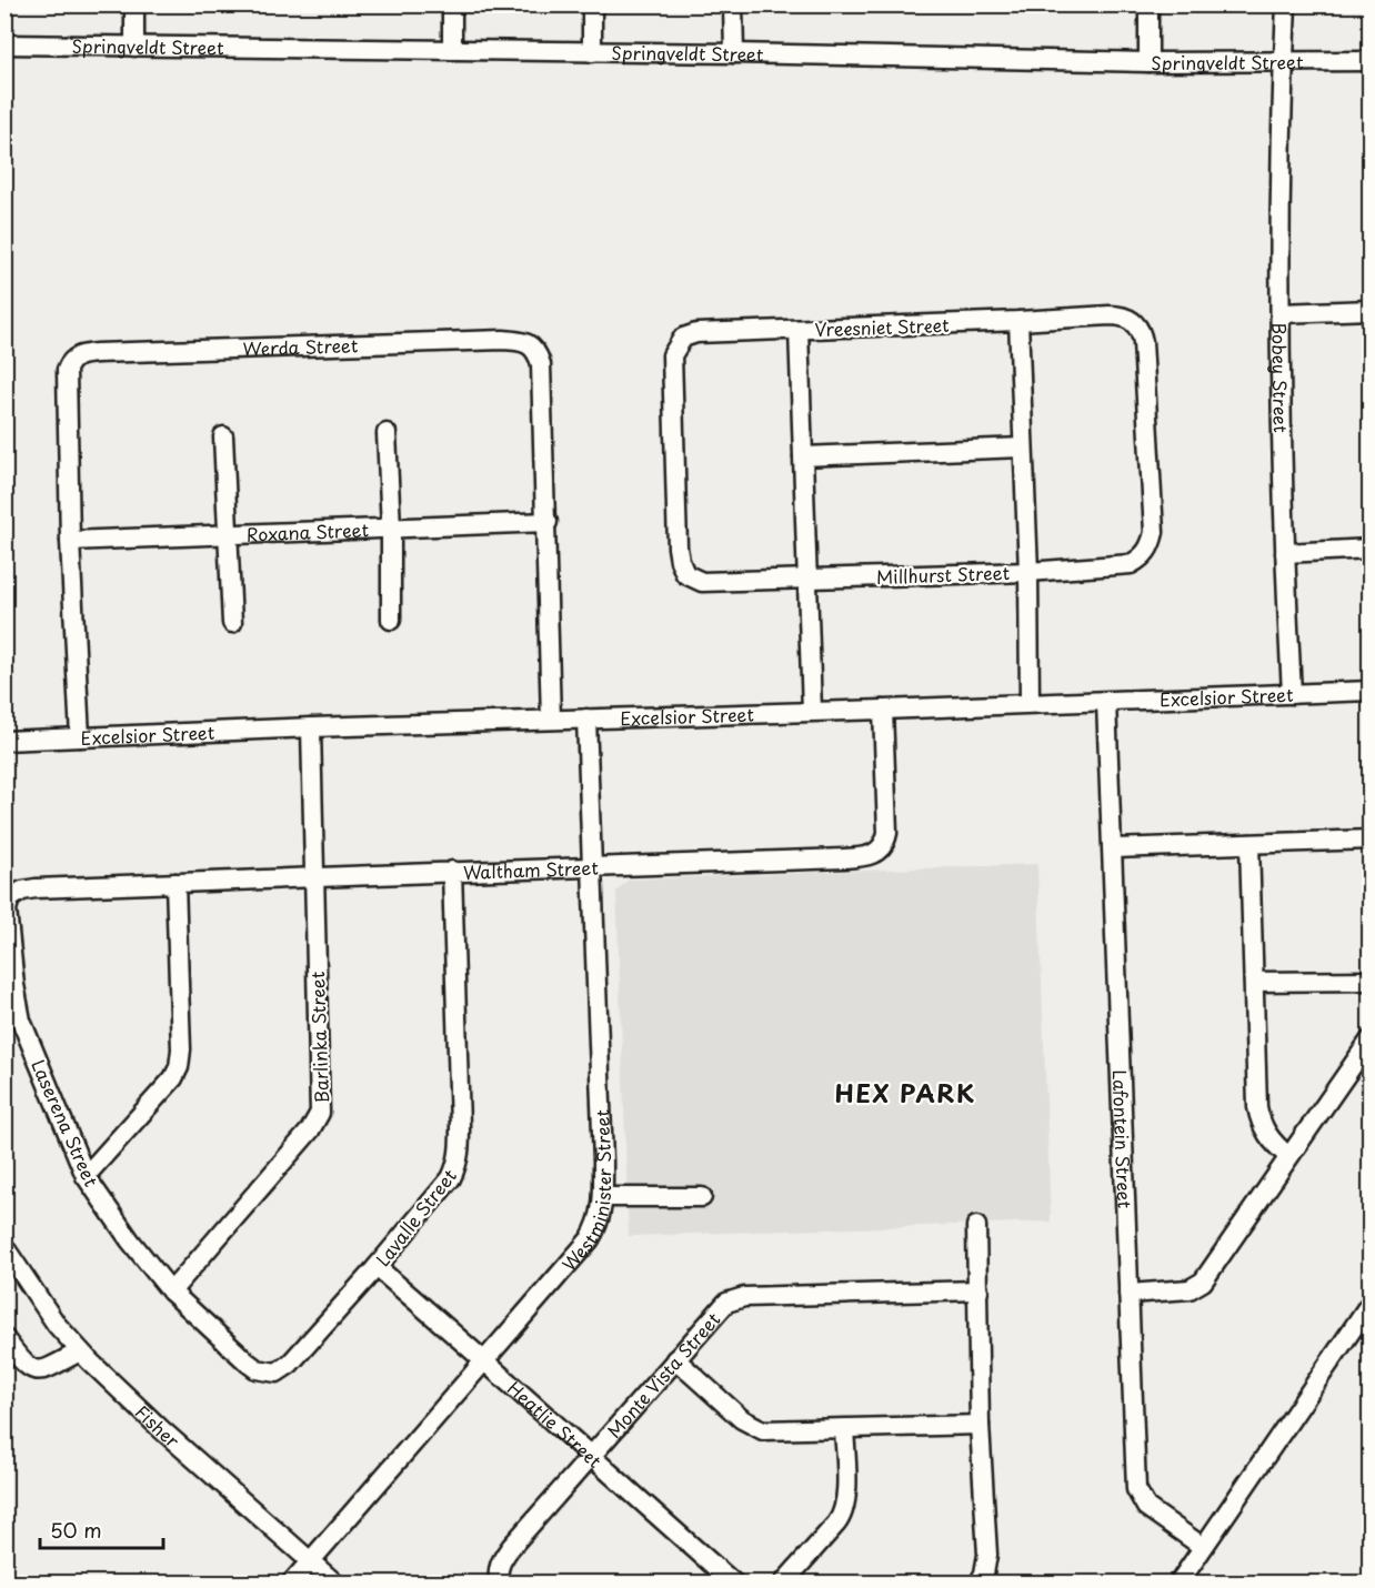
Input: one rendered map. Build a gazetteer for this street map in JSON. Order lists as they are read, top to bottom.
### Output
{
  "streets": {
    "street": [
      "Springveldt Street",
      "Vreesniet Street",
      "Werda Street",
      "Bobey Street",
      "Roxana Street",
      "Millhurst Street",
      "Excelsior Street",
      "Waltham Street",
      "Barlinka Street",
      "Laserena Street",
      "Lafontein Street",
      "Westminister Street",
      "Lavalle Street",
      "Monte Vista Street",
      "Heatlie Street",
      "Fisher"
    ]
  },
  "crossings": [
    ["Springveldt Street", "Bobey Street"],
    ["Vreesniet Street", "Millhurst Street"],
    ["Werda Street", "Roxana Street"],
    ["Bobey Street", "Excelsior Street"],
    ["Excelsior Street", "Waltham Street"],
    ["Excelsior Street", "Barlinka Street"],
    ["Excelsior Street", "Lafontein Street"],
    ["Excelsior Street", "Westminister Street"],
    ["Waltham Street", "Barlinka Street"],
    ["Waltham Street", "Laserena Street"],
    ["Waltham Street", "Westminister Street"],
    ["Waltham Street", "Lavalle Street"],
    ["Barlinka Street", "Laserena Street"],
    ["Laserena Street", "Lavalle Street"],
    ["Westminister Street", "Heatlie Street"],
    ["Westminister Street", "Fisher"],
    ["Lavalle Street", "Heatlie Street"],
    ["Monte Vista Street", "Heatlie Street"]
  ],
  "districts": ["HEX PARK"],
  "scale_bar": "50 m"
}
